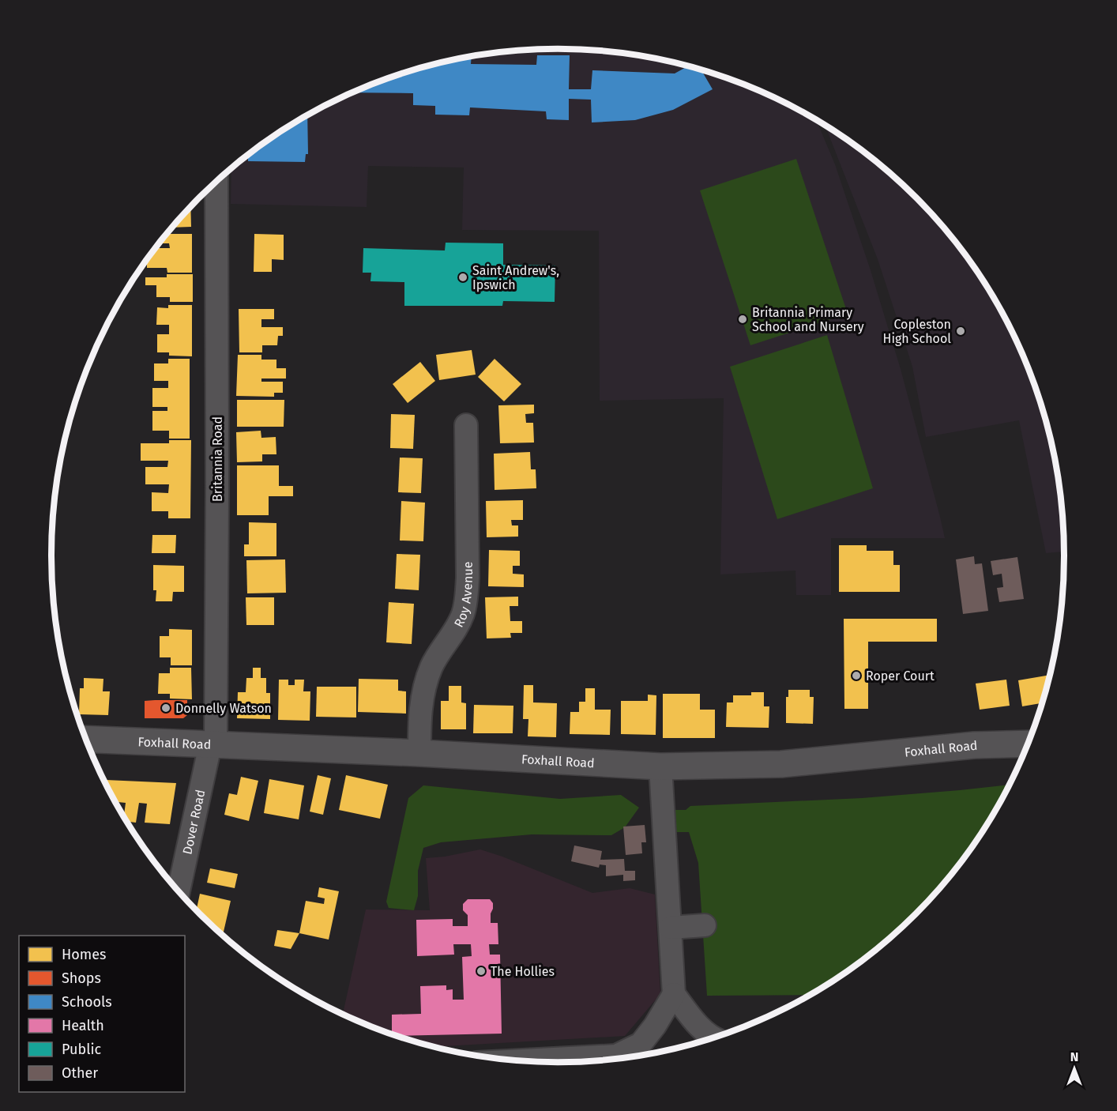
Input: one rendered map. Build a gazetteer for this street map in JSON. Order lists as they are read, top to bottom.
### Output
{
  "streets": {
    "street": [
      "Britannia Road",
      "Roy Avenue",
      "Foxhall Road",
      "Dover Road"
    ]
  },
  "crossings": [
    ["Britannia Road", "Foxhall Road"],
    ["Britannia Road", "Dover Road"],
    ["Roy Avenue", "Foxhall Road"],
    ["Foxhall Road", "Dover Road"]
  ],
  "places": [
    "Saint Andrew's, Ipswich",
    "Britannia Primary School and Nursery",
    "Copleston High School",
    "Roper Court",
    "Donnelly Watson",
    "The Hollies"
  ],
  "legend": [
    "Homes",
    "Shops",
    "Schools",
    "Health",
    "Public",
    "Other"
  ],
  "north": "top"
}
